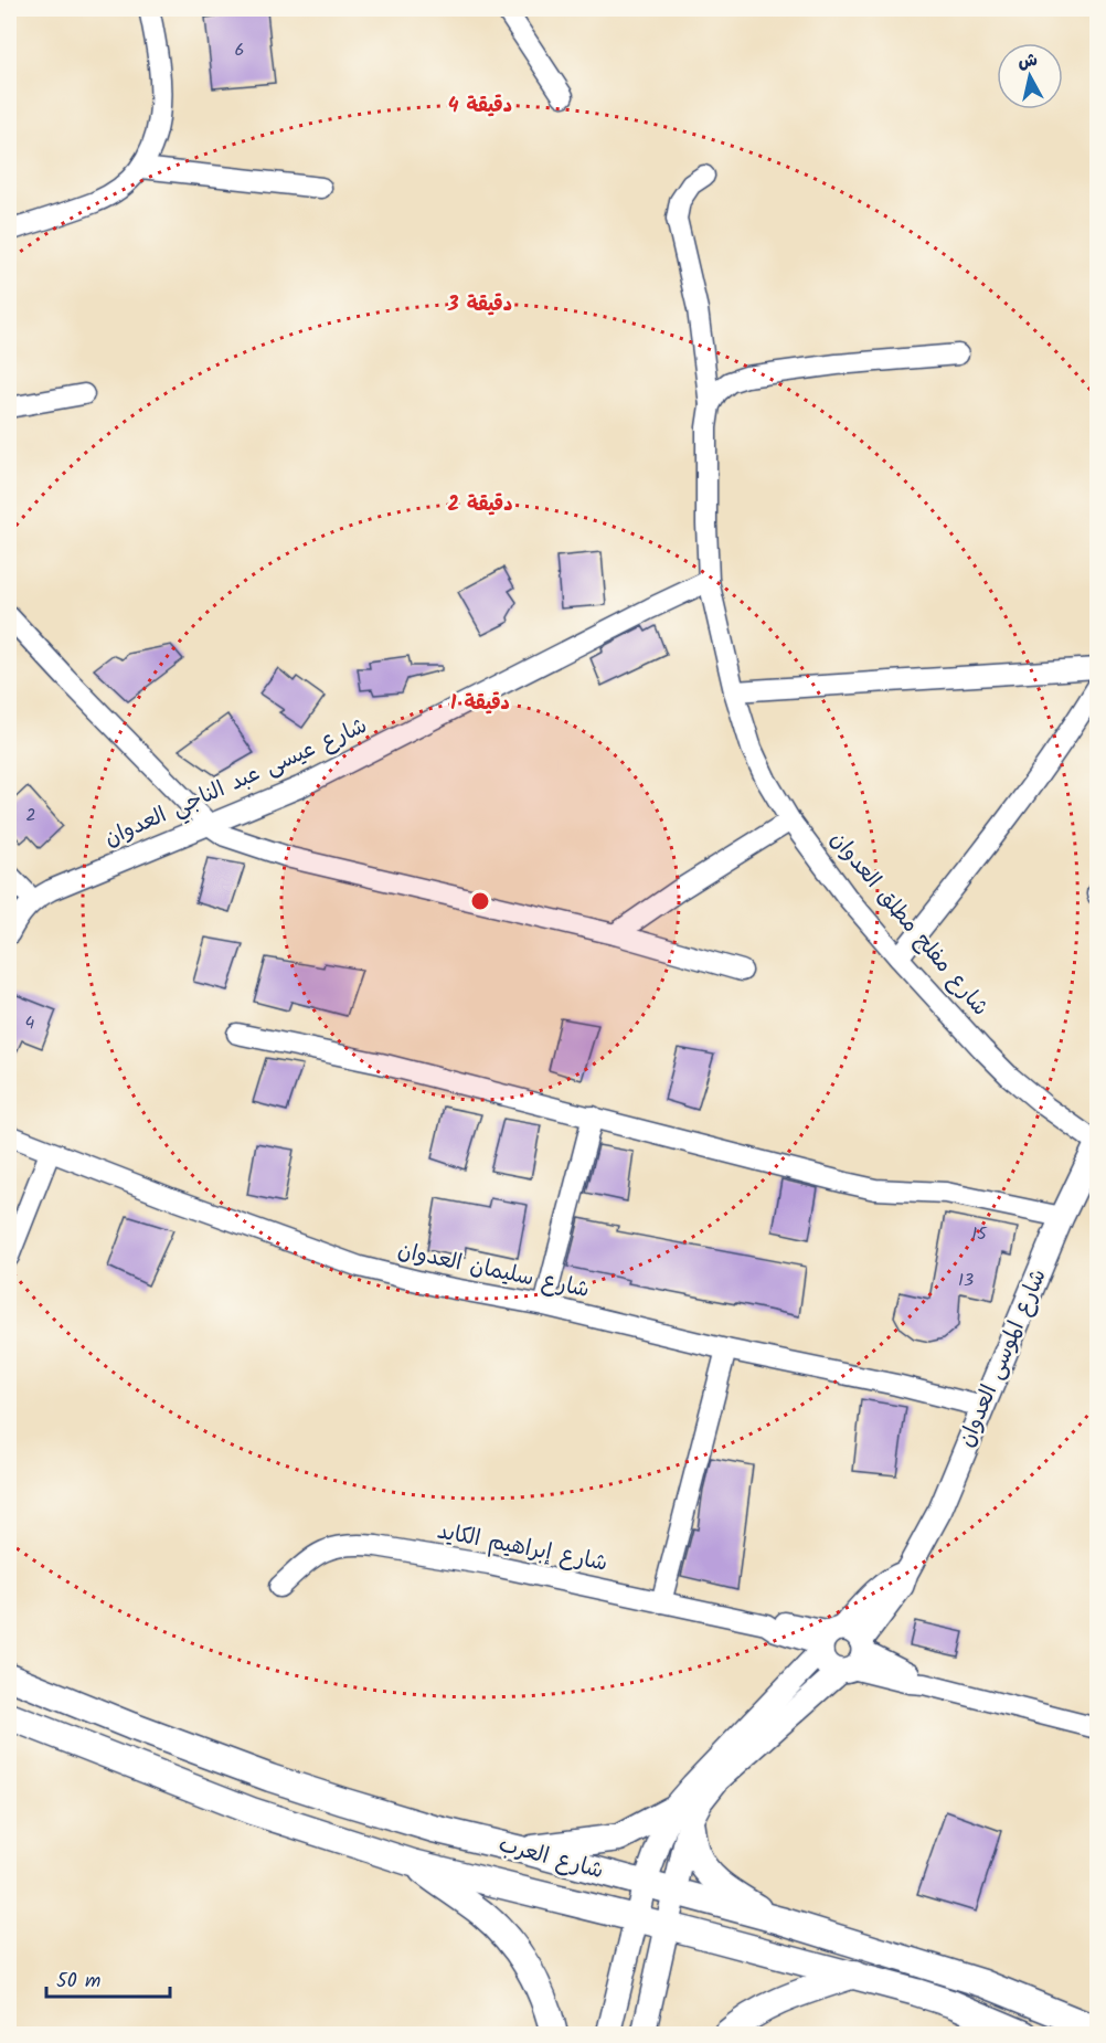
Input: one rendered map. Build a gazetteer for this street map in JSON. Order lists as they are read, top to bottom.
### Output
{
  "streets": {
    "main road": ["شارع العرب"],
    "street": [
      "شارع عيسى عبد الناجي العدوان",
      "شارع مفلح مطلق العدوان",
      "شارع سليمان العدوان",
      "شارع الموسى العدوان",
      "شارع إبراهيم الكايد"
    ]
  },
  "crossings": [
    ["شارع عيسى عبد الناجي العدوان", "شارع مفلح مطلق العدوان"],
    ["شارع مفلح مطلق العدوان", "شارع الموسى العدوان"],
    ["شارع سليمان العدوان", "شارع الموسى العدوان"],
    ["شارع الموسى العدوان", "شارع إبراهيم الكايد"],
    ["شارع الموسى العدوان", "شارع العرب"]
  ],
  "house_numbers": [
    "6",
    "2",
    "4",
    "15",
    "13"
  ],
  "scale_bar": "50 m",
  "north": "top",
  "rings": [
    "4 دقيقة",
    "3 دقيقة",
    "2 دقيقة",
    "1 دقيقة"
  ]
}
